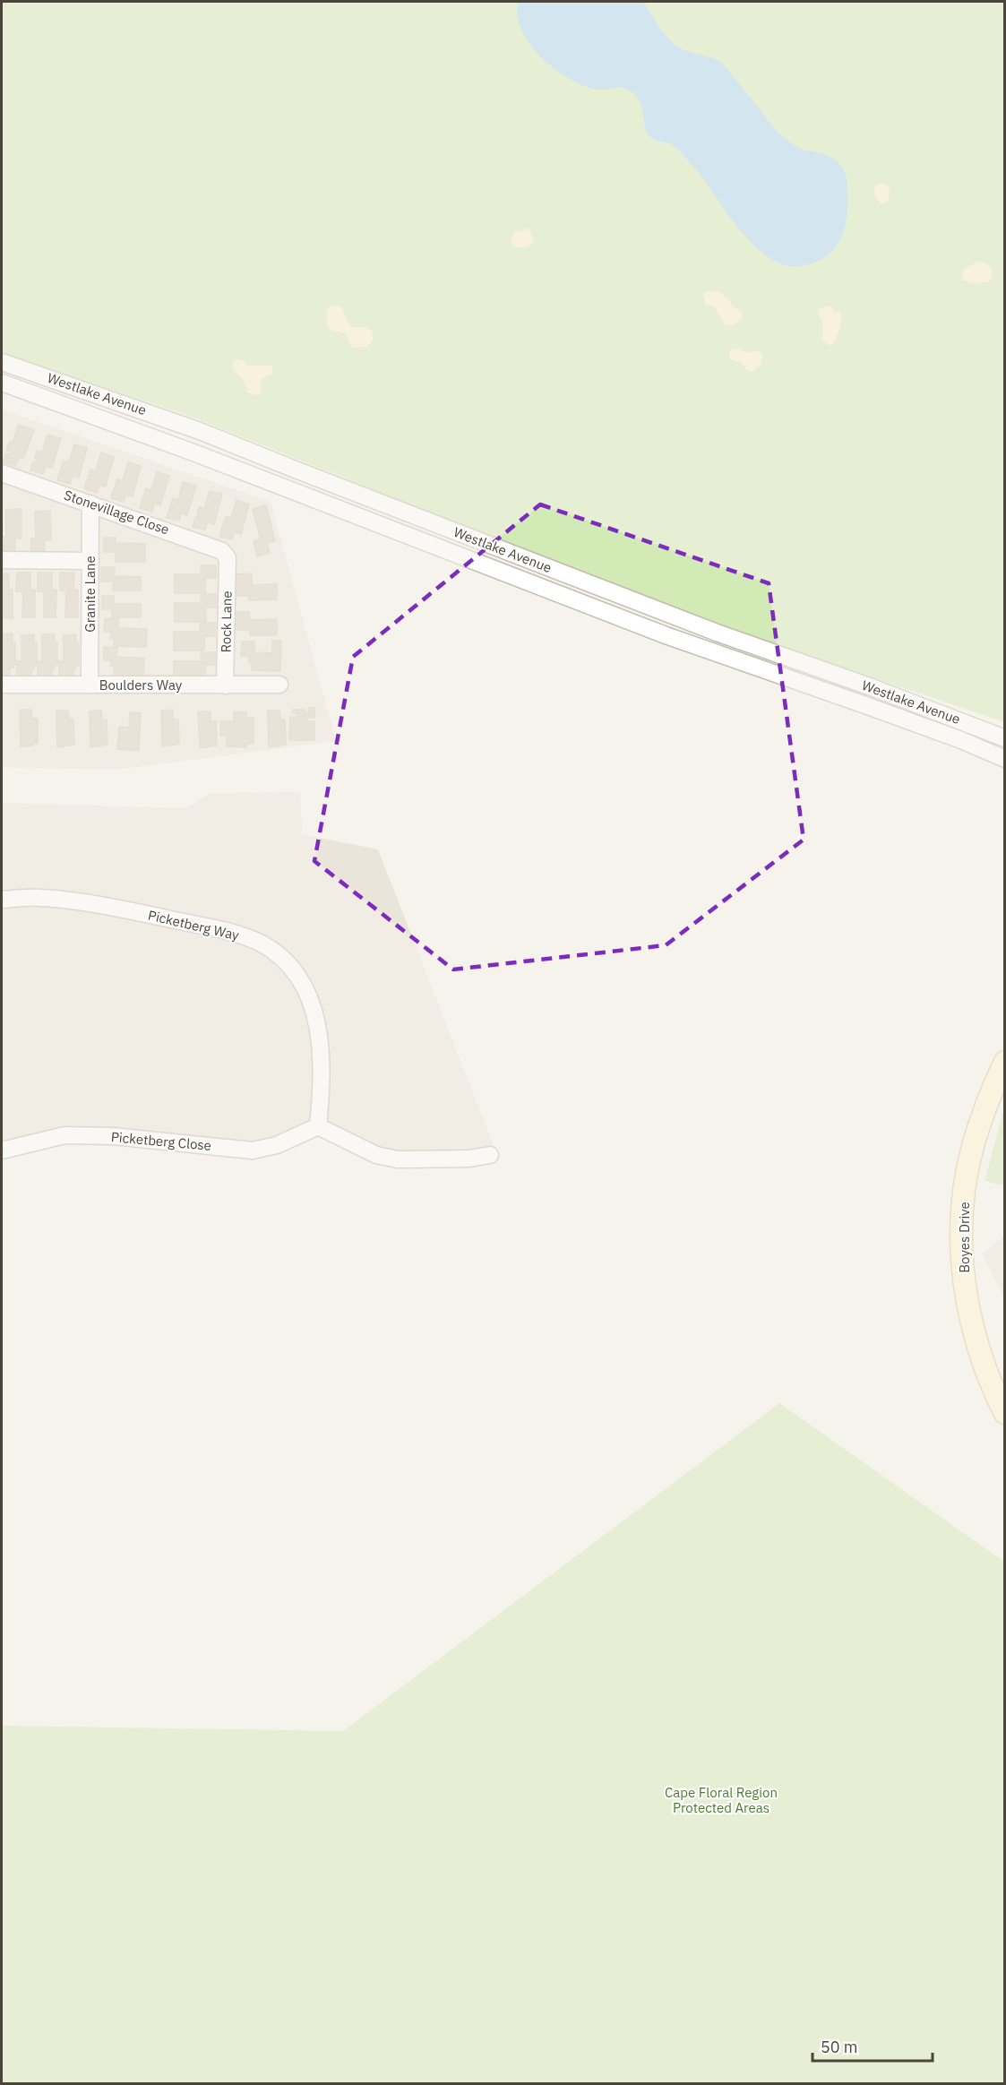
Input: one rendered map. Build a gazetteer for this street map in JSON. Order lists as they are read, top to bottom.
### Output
{
  "streets": {
    "main road": ["Boyes Drive"],
    "street": [
      "Westlake Avenue",
      "Stonevillage Close",
      "Granite Lane",
      "Rock Lane",
      "Boulders Way",
      "Picketberg Way",
      "Picketberg Close"
    ]
  },
  "crossings": [
    ["Stonevillage Close", "Granite Lane"],
    ["Stonevillage Close", "Rock Lane"],
    ["Granite Lane", "Boulders Way"],
    ["Rock Lane", "Boulders Way"],
    ["Picketberg Way", "Picketberg Close"]
  ],
  "parks": ["Cape Floral Region Protected Areas"],
  "scale_bar": "50 m"
}
